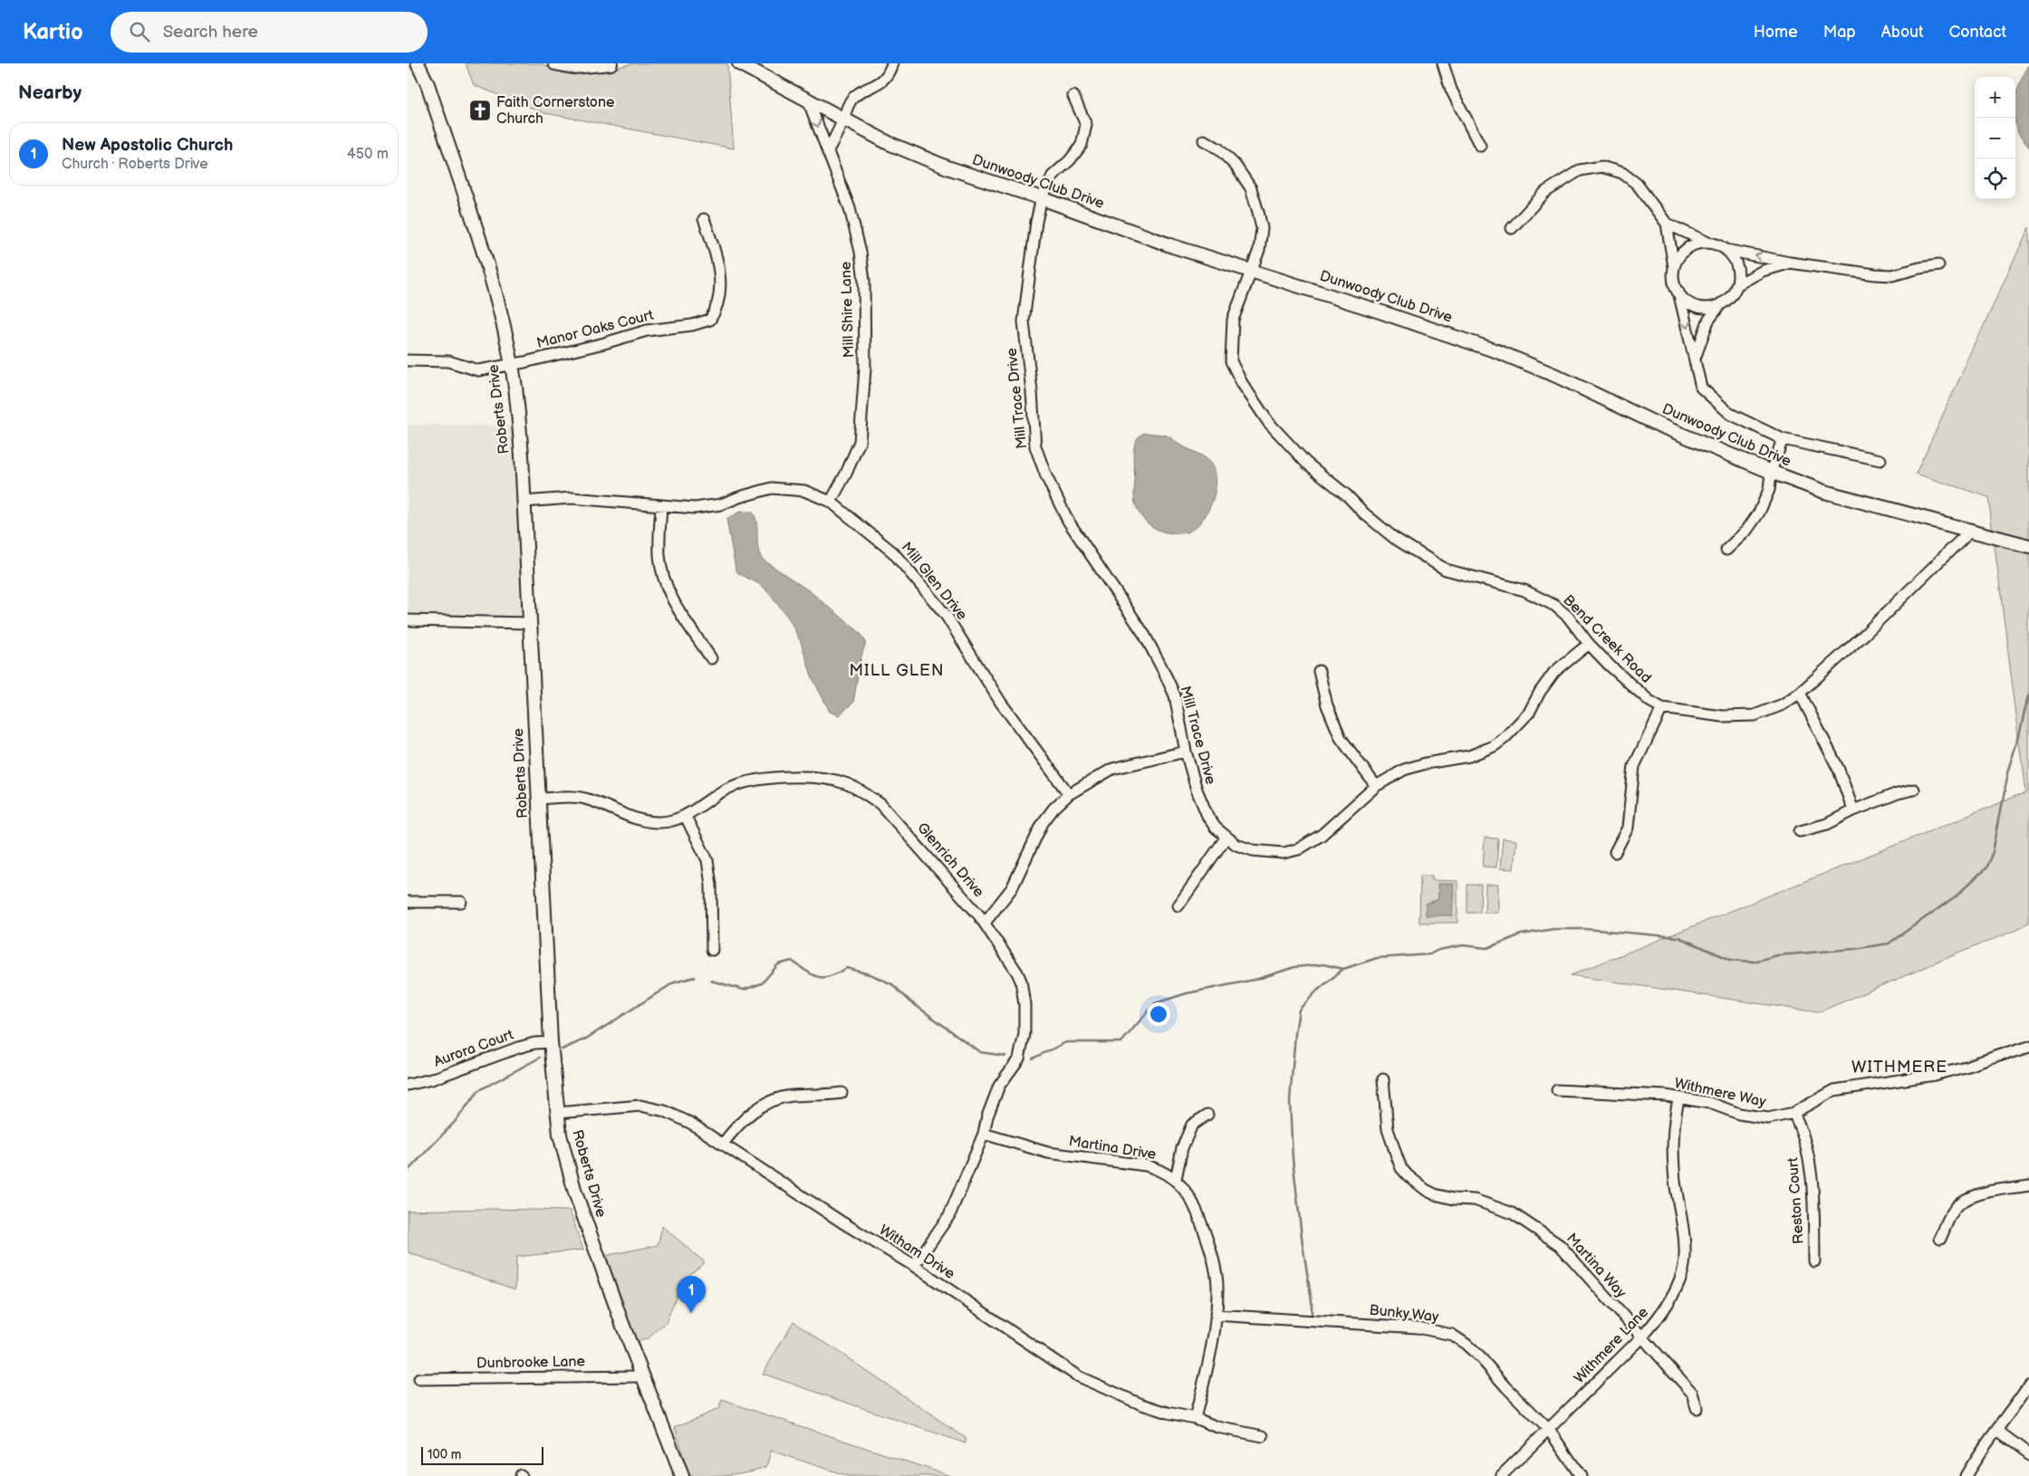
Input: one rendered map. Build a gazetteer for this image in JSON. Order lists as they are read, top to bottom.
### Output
{
  "streets": {
    "street": [
      "Dunwoody Club Drive",
      "Mill Shire Lane",
      "Manor Oaks Court",
      "Mill Trace Drive",
      "Roberts Drive",
      "Mill Glen Drive",
      "Bend Creek Road",
      "Glenrich Drive",
      "Aurora Court",
      "Withmere Way",
      "Martina Drive",
      "Reston Court",
      "Witham Drive",
      "Martina Way",
      "Bunky Way",
      "Withmere Lane",
      "Dunbrooke Lane"
    ]
  },
  "crossings": [
    ["Dunwoody Club Drive", "Mill Shire Lane"],
    ["Dunwoody Club Drive", "Mill Trace Drive"],
    ["Dunwoody Club Drive", "Bend Creek Road"],
    ["Mill Shire Lane", "Mill Glen Drive"],
    ["Manor Oaks Court", "Roberts Drive"],
    ["Mill Trace Drive", "Bend Creek Road"],
    ["Roberts Drive", "Mill Glen Drive"],
    ["Roberts Drive", "Glenrich Drive"],
    ["Roberts Drive", "Aurora Court"],
    ["Roberts Drive", "Witham Drive"],
    ["Roberts Drive", "Dunbrooke Lane"],
    ["Glenrich Drive", "Martina Drive"],
    ["Glenrich Drive", "Witham Drive"],
    ["Withmere Way", "Reston Court"],
    ["Withmere Way", "Withmere Lane"],
    ["Martina Drive", "Witham Drive"],
    ["Martina Drive", "Bunky Way"],
    ["Martina Way", "Withmere Lane"],
    ["Bunky Way", "Withmere Lane"]
  ],
  "districts": ["MILL GLEN", "WITHMERE"],
  "places": {
    "church": ["Faith Cornerstone Church"]
  },
  "scale_bar": "100 m",
  "page": {
    "header": "Kartio",
    "search": "Search here",
    "nav": [
      "Home",
      "Map",
      "About",
      "Contact"
    ],
    "heading": "Nearby",
    "map_buttons": ["+", "−"],
    "list": [
      {
        "mark": "1",
        "name": "New Apostolic Church",
        "note": "Church · Roberts Drive",
        "value": "450 m"
      }
    ],
    "pins": "1",
    "scale": "100 m"
  }
}
